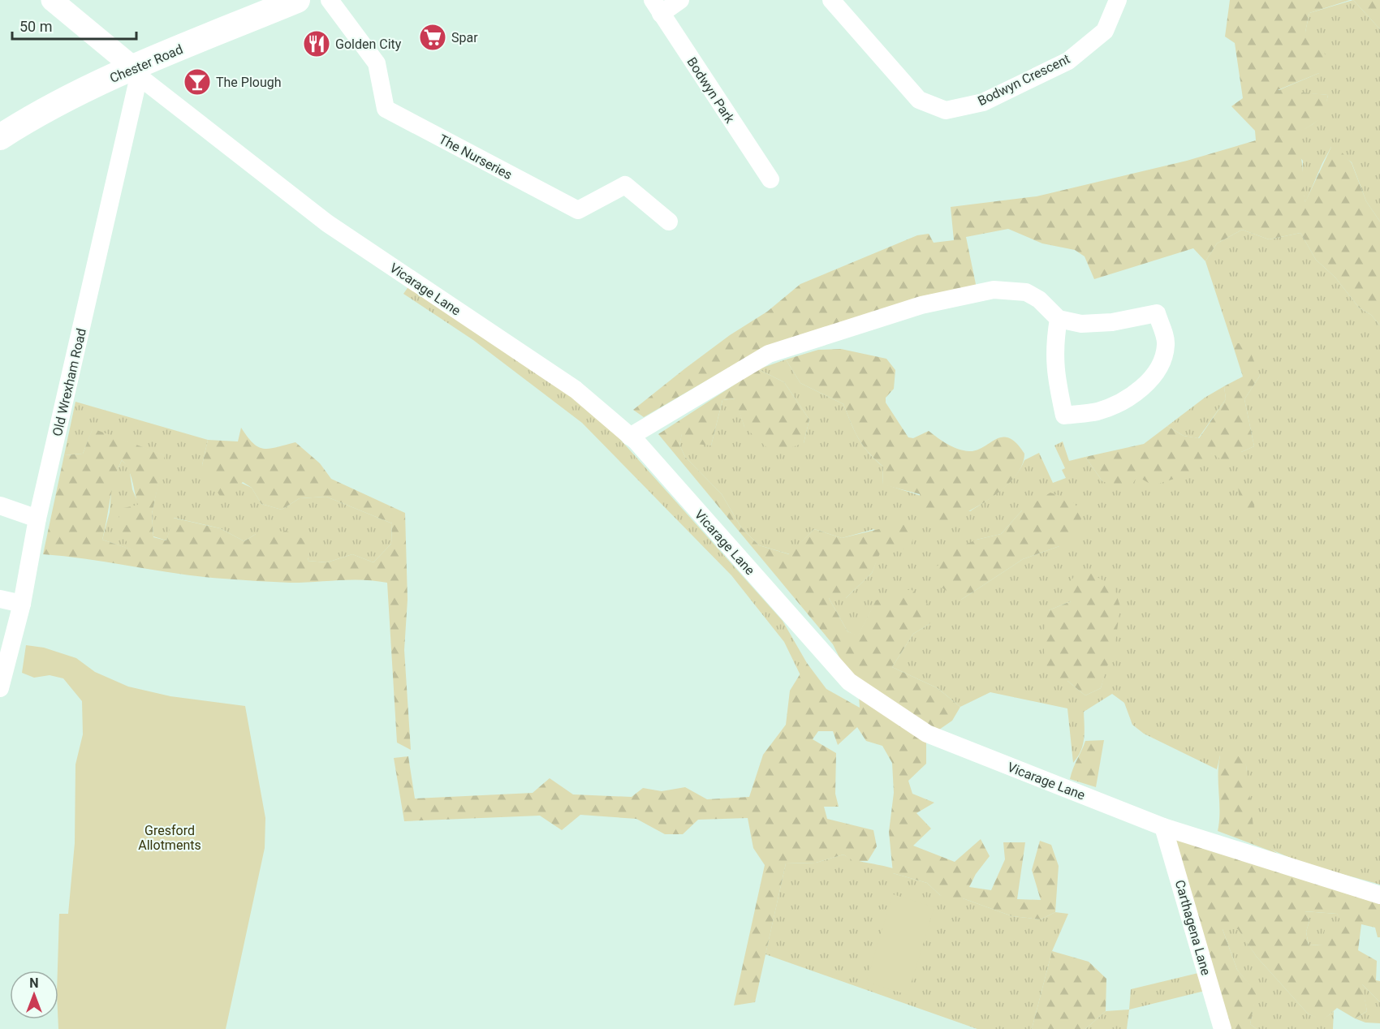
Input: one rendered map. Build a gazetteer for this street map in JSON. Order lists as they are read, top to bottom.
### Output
{
  "streets": {
    "main road": ["Chester Road"],
    "street": [
      "Bodwyn Crescent",
      "Bodwyn Park",
      "The Nurseries",
      "Vicarage Lane",
      "Old Wrexham Road",
      "Carthagena Lane"
    ]
  },
  "crossings": [
    ["Chester Road", "Vicarage Lane"],
    ["Chester Road", "Old Wrexham Road"],
    ["Vicarage Lane", "Old Wrexham Road"],
    ["Vicarage Lane", "Carthagena Lane"]
  ],
  "parks": ["Gresford Allotments"],
  "places": {
    "supermarket": ["Spar"],
    "restaurant": ["Golden City"],
    "bar": ["The Plough"]
  },
  "scale_bar": "50 m",
  "north": "top"
}
